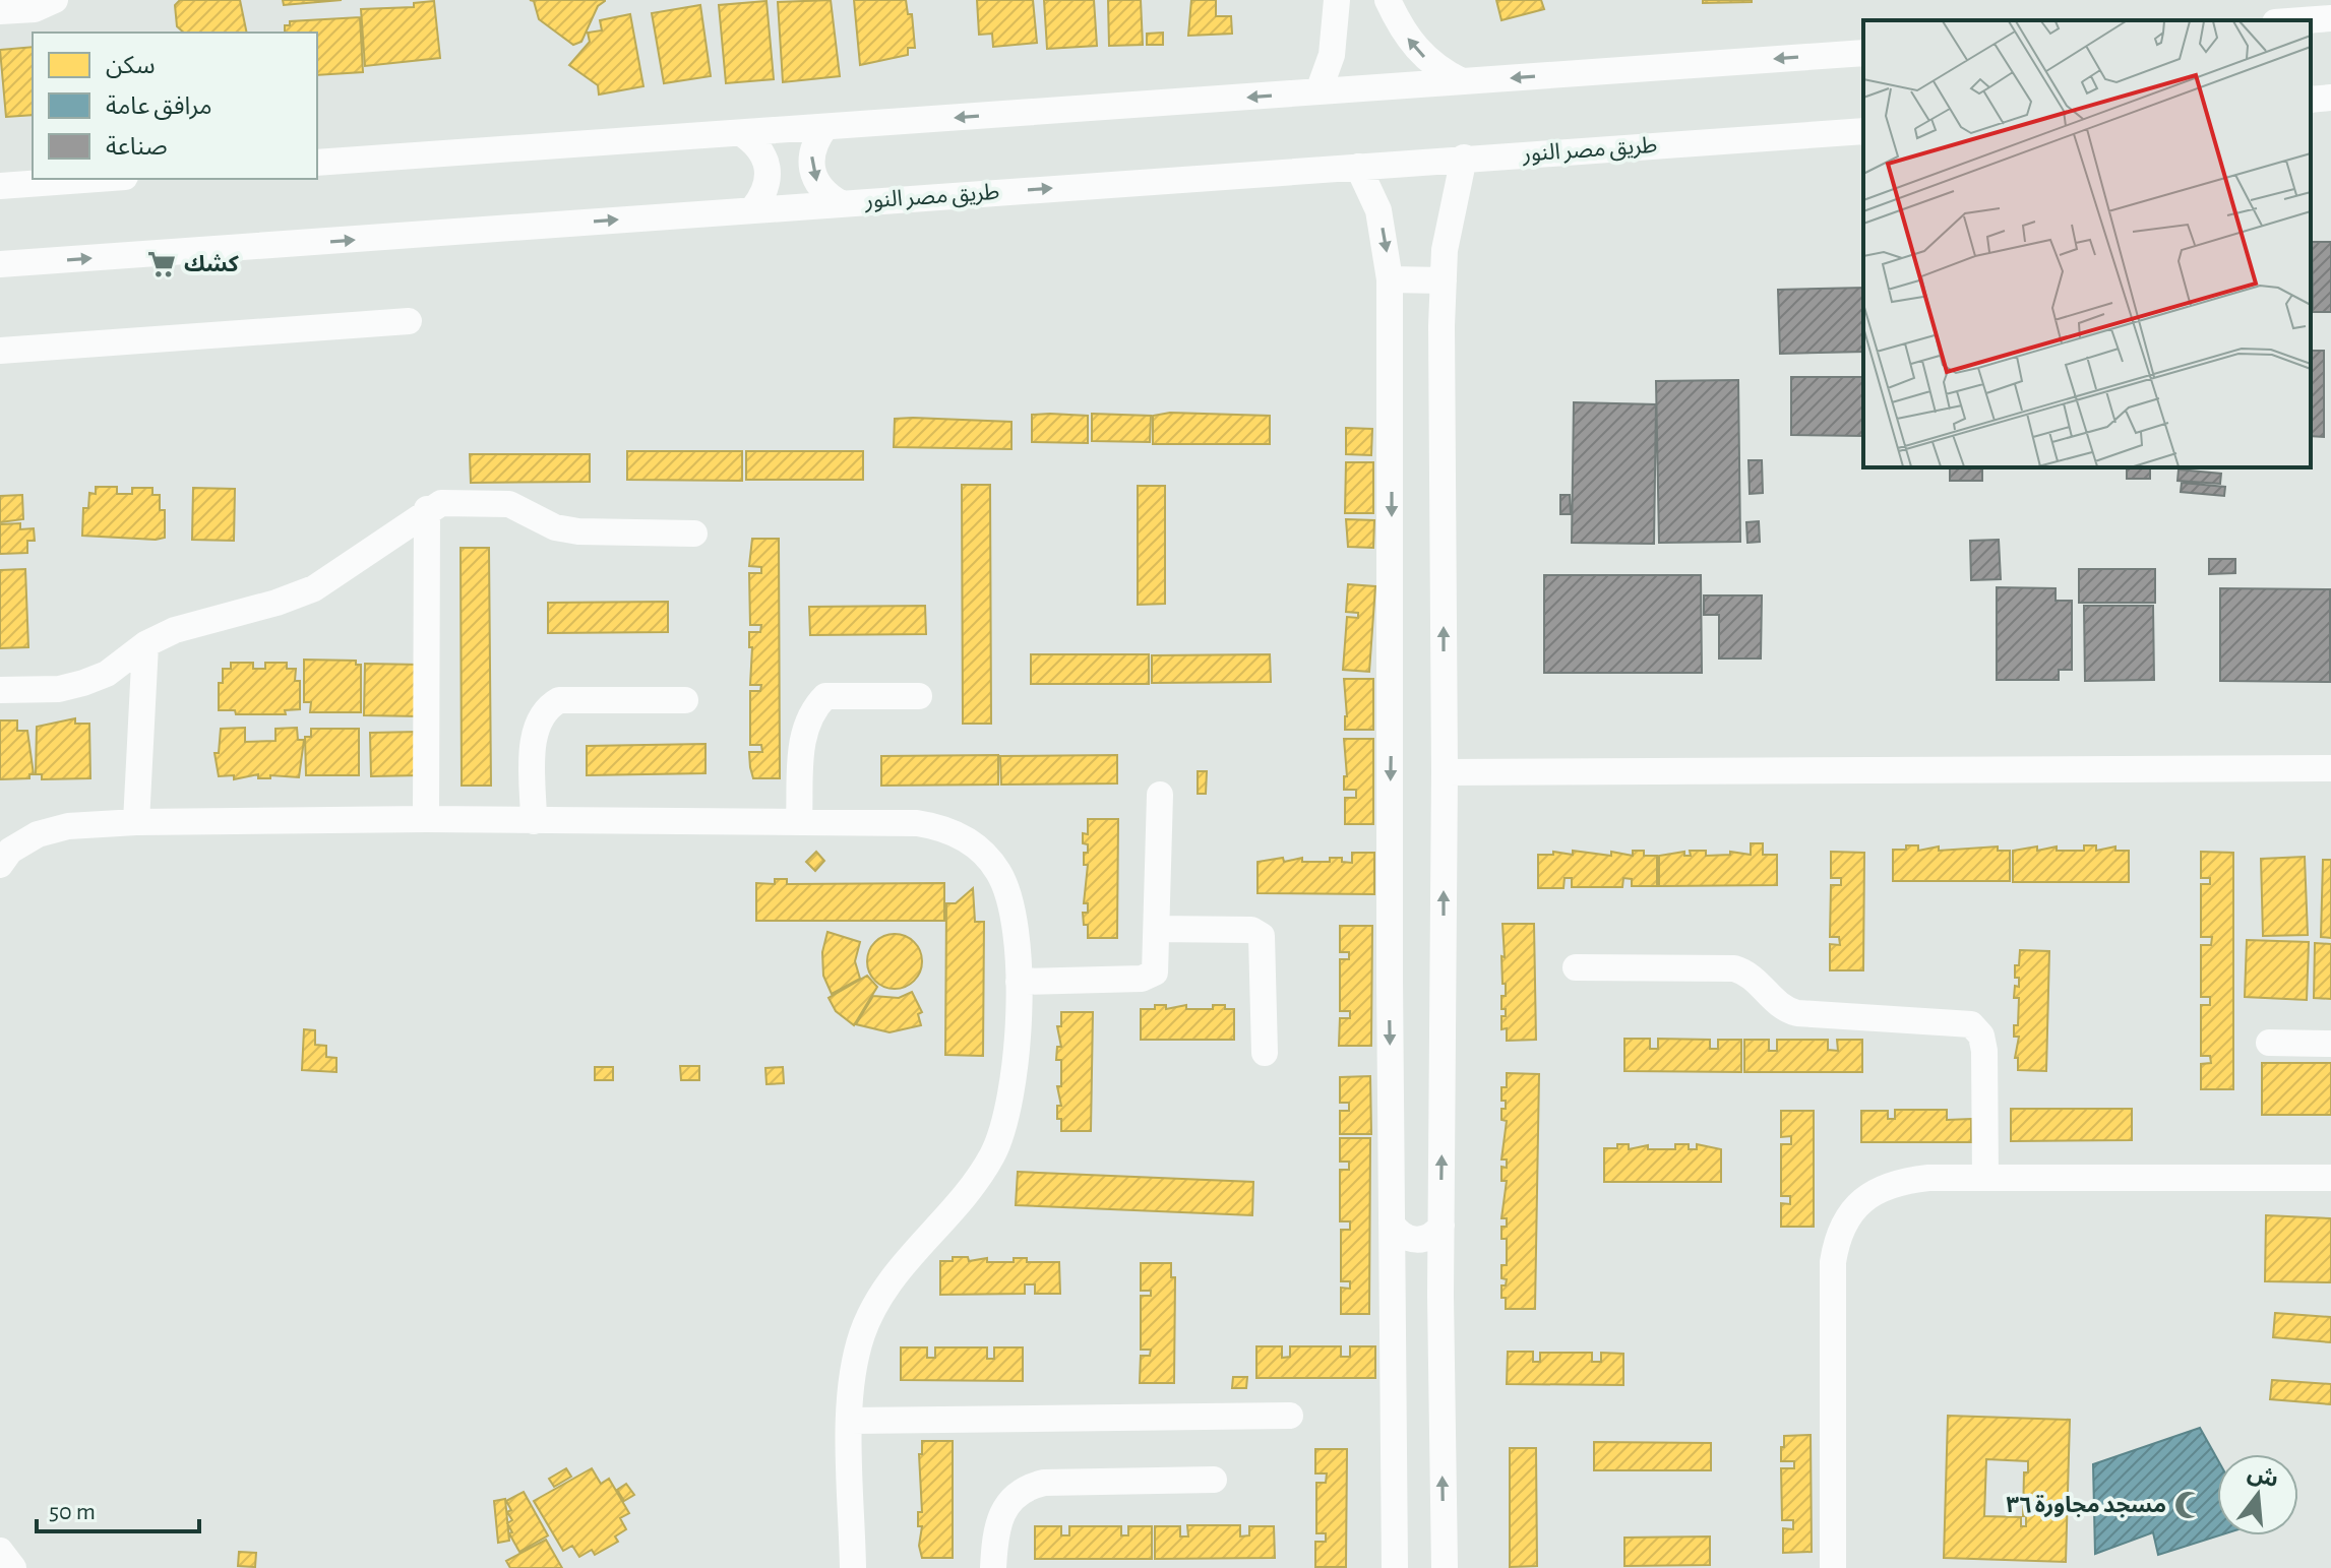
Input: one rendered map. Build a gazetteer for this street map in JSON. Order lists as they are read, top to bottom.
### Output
{
  "streets": {
    "street": ["طريق مصر النور"]
  },
  "places": {
    "supermarket": ["كشك"],
    "mosque": ["مسجد مجاورة ٣٦"]
  },
  "legend": ["سكن", "مرافق عامة", "صناعة"],
  "scale_bar": "50 m",
  "north": "top"
}
